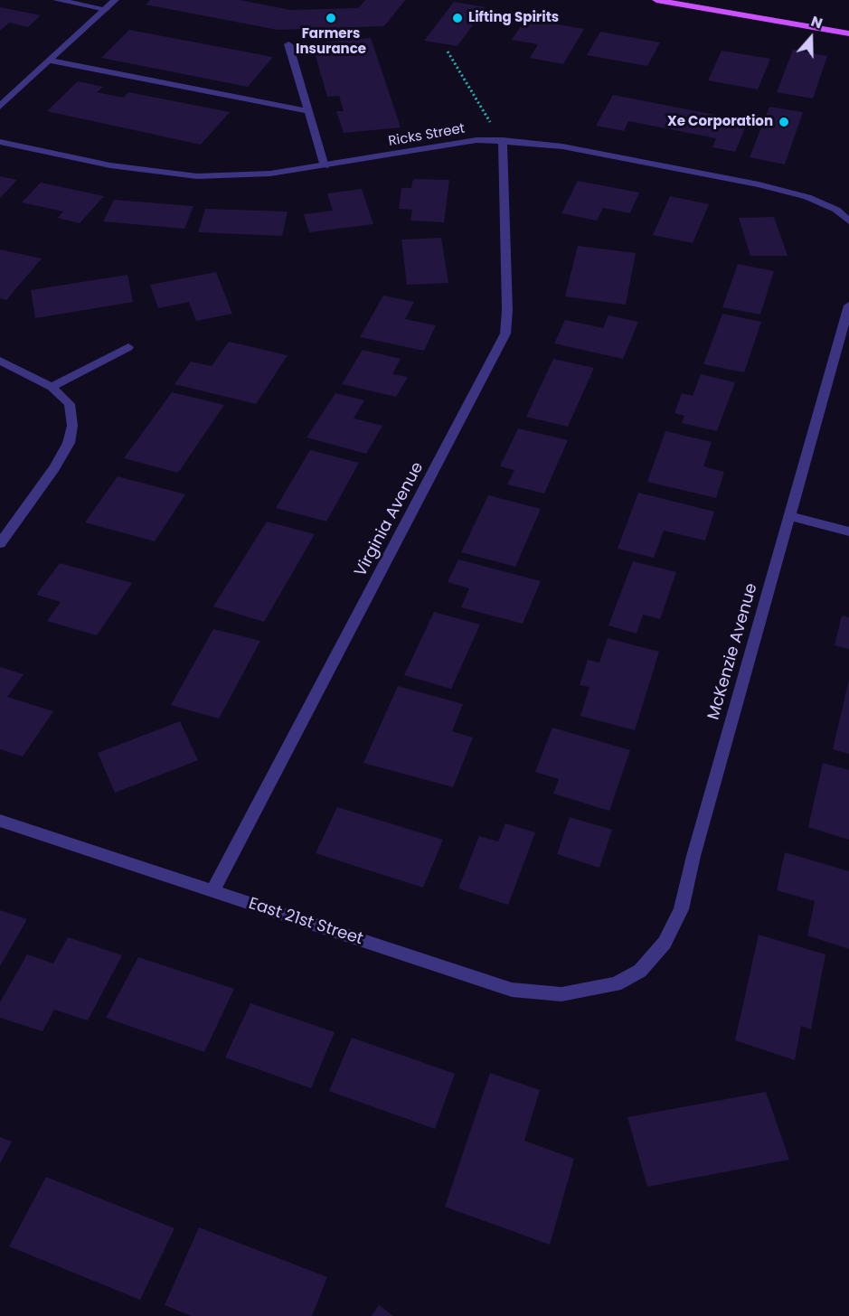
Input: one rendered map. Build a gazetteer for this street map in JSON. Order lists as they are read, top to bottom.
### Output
{
  "streets": {
    "street": [
      "Ricks Street",
      "Virginia Avenue",
      "McKenzie Avenue",
      "East 21st Street"
    ]
  },
  "crossings": [
    ["Ricks Street", "Virginia Avenue"],
    ["Virginia Avenue", "East 21st Street"],
    ["McKenzie Avenue", "East 21st Street"]
  ],
  "places": ["Farmers Insurance", "Lifting Spirits", "Xe Corporation"],
  "north": "top"
}
